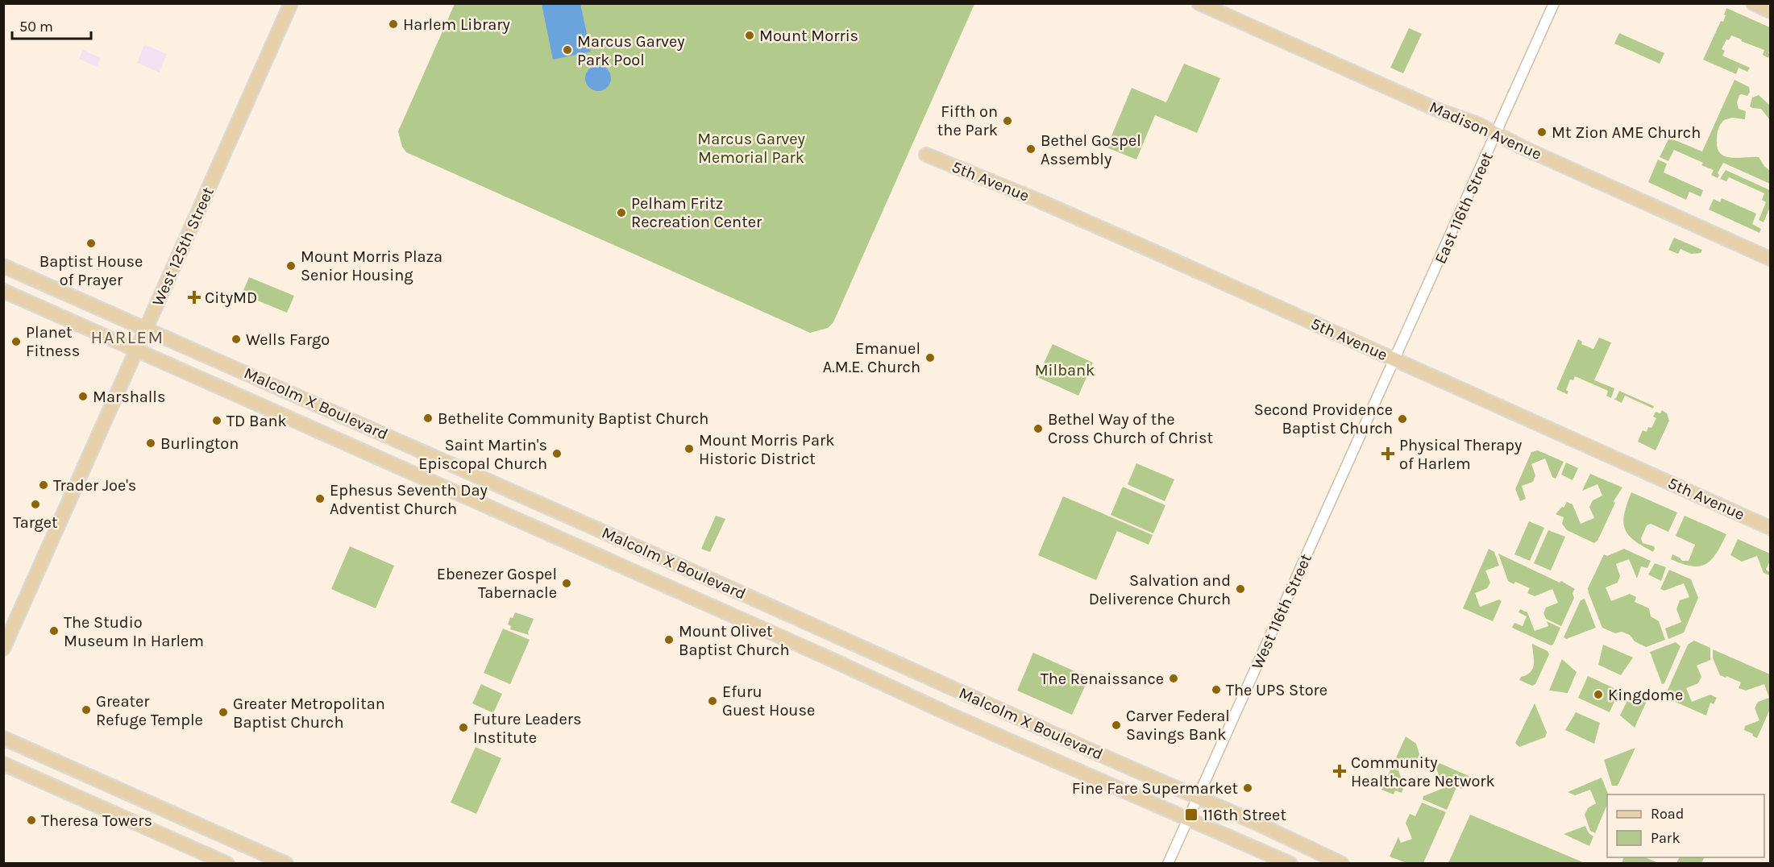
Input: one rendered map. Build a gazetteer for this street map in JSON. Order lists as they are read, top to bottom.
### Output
{
  "streets": {
    "main road": [
      "Madison Avenue",
      "5th Avenue",
      "West 125th Street",
      "Malcolm X Boulevard"
    ],
    "street": ["East 116th Street", "West 116th Street"]
  },
  "crossings": [
    ["Madison Avenue", "East 116th Street"],
    ["5th Avenue", "East 116th Street"],
    ["5th Avenue", "West 116th Street"],
    ["East 116th Street", "West 116th Street"],
    ["West 125th Street", "Malcolm X Boulevard"],
    ["Malcolm X Boulevard", "West 116th Street"]
  ],
  "districts": ["HARLEM"],
  "parks": ["Marcus Garvey Memorial Park", "Milbank"],
  "places": {
    "other": [
      "Harlem Library",
      "Mount Morris",
      "Marcus Garvey Park Pool",
      "Fifth on the Park",
      "Mt Zion AME Church",
      "Bethel Gospel Assembly",
      "Pelham Fritz Recreation Center",
      "Baptist House of Prayer",
      "Mount Morris Plaza Senior Housing",
      "Wells Fargo",
      "Planet Fitness",
      "Emanuel A.M.E. Church",
      "Marshalls",
      "Bethelite Community Baptist Church",
      "Second Providence Baptist Church",
      "TD Bank",
      "Bethel Way of the Cross Church of Christ",
      "Burlington",
      "Mount Morris Park Historic District",
      "Saint Martin's Episcopal Church",
      "Trader Joe's",
      "Ephesus Seventh Day Adventist Church",
      "Target",
      "Ebenezer Gospel Tabernacle",
      "Salvation and Deliverence Church",
      "The Studio Museum In Harlem",
      "Mount Olivet Baptist Church",
      "The Renaissance",
      "The UPS Store",
      "Kingdome",
      "Efuru Guest House",
      "Greater Refuge Temple",
      "Greater Metropolitan Baptist Church",
      "Carver Federal Savings Bank",
      "Future Leaders Institute",
      "Fine Fare Supermarket",
      "Theresa Towers"
    ],
    "health": ["CityMD", "Physical Therapy of Harlem", "Community Healthcare Network"],
    "transit": ["116th Street"]
  },
  "legend": ["Road", "Park"],
  "scale_bar": "50 m"
}
